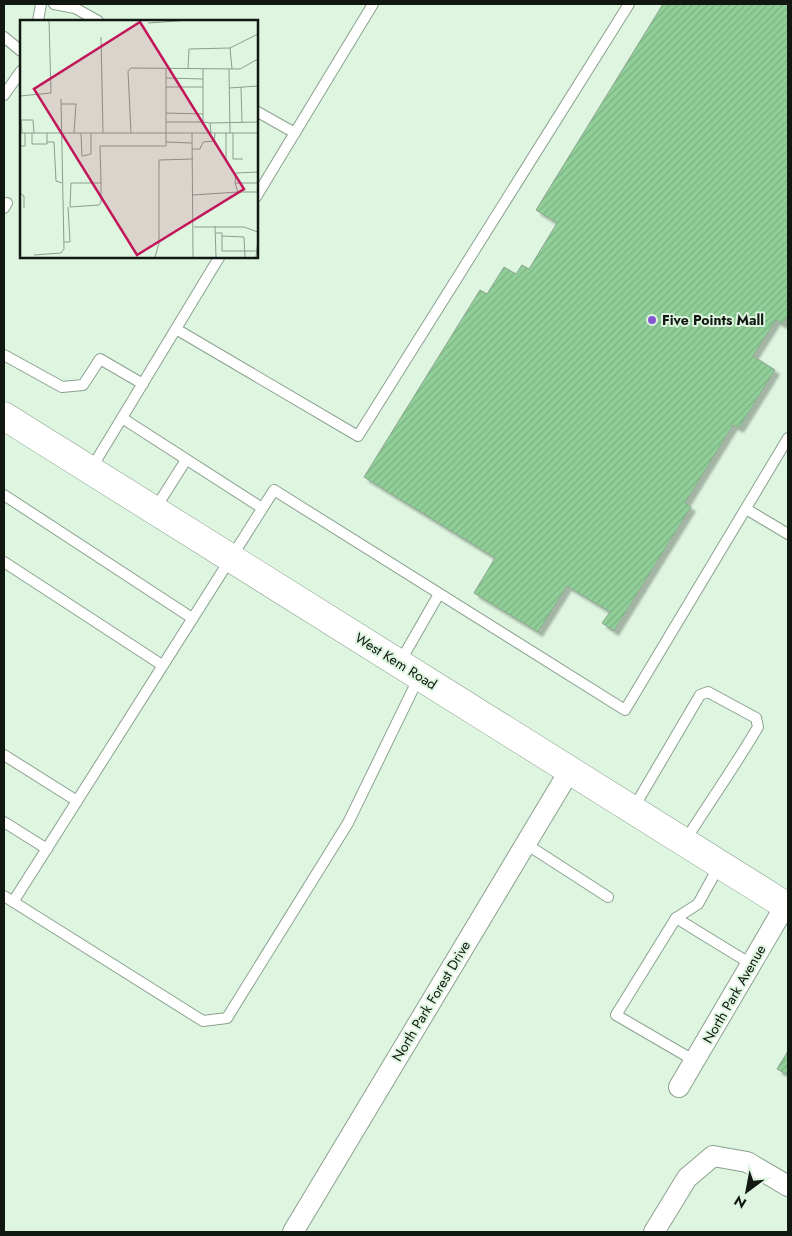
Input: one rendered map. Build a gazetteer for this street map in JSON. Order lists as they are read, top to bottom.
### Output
{
  "streets": {
    "street": ["West Kem Road", "North Park Avenue", "North Park Forest Drive"]
  },
  "crossings": [
    ["West Kem Road", "North Park Avenue"],
    ["West Kem Road", "North Park Forest Drive"]
  ],
  "places": ["Five Points Mall"],
  "north": "bottom left"
}
